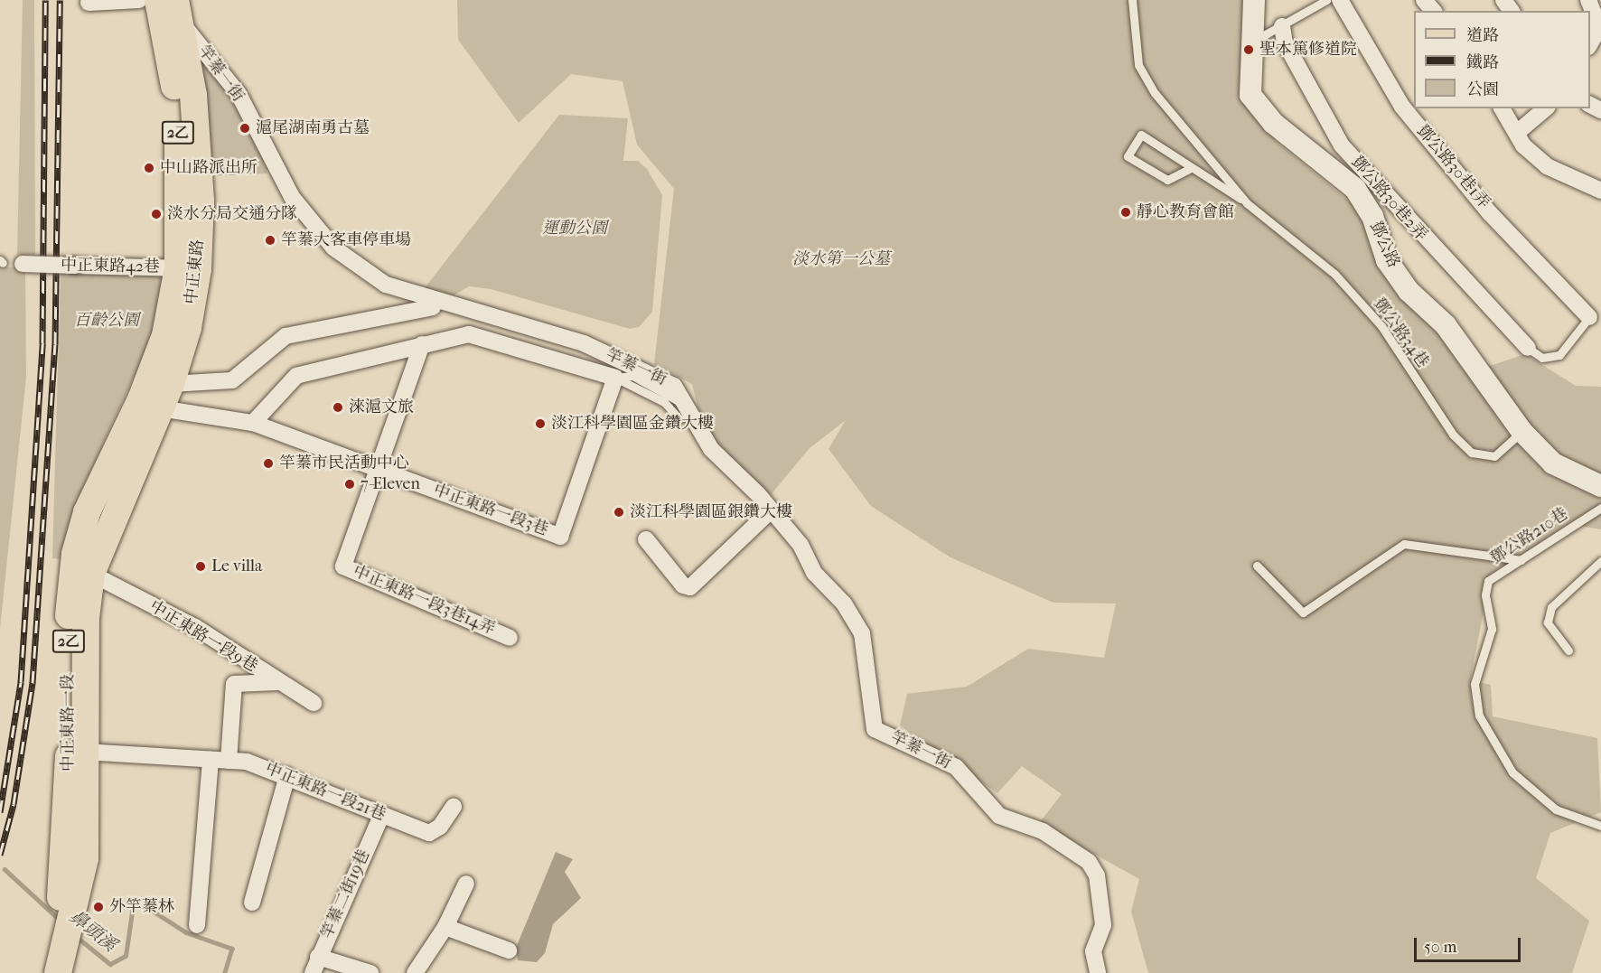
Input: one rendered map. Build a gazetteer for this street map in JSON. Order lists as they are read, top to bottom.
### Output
{
  "streets": {
    "main road": ["2乙", "中正東路", "中正東路一段"],
    "street": [
      "竿蓁一街",
      "鄧公路30巷1弄",
      "鄧公路30巷2弄",
      "鄧公路",
      "中正東路42巷",
      "中正東路一段3巷",
      "中正東路一段3巷14弄",
      "中正東路一段9巷",
      "中正東路一段21巷",
      "竿蓁二街19巷"
    ],
    "lane": ["鄧公路34巷", "鄧公路210巷"]
  },
  "crossings": [
    ["竿蓁一街", "中正東路"],
    ["2乙", "中正東路一段"],
    ["鄧公路", "鄧公路34巷"],
    ["中正東路42巷", "中正東路"],
    ["中正東路", "中正東路一段3巷"],
    ["中正東路", "中正東路一段"],
    ["中正東路一段3巷", "中正東路一段3巷14弄"],
    ["中正東路一段3巷", "中正東路一段"],
    ["中正東路一段9巷", "中正東路一段"],
    ["中正東路一段", "中正東路一段21巷"],
    ["中正東路一段21巷", "竿蓁二街19巷"]
  ],
  "water": ["鼻頭溪"],
  "parks": ["運動公園", "淡水第一公墓", "百齡公園"],
  "places": [
    "聖本篤修道院",
    "滬尾湖南勇古墓",
    "中山路派出所",
    "靜心教育會館",
    "淡水分局交通分隊",
    "竿蓁大客車停車場",
    "淶滬文旅",
    "淡江科學園區金鑽大樓",
    "竿蓁市民活動中心",
    "7-Eleven",
    "淡江科學園區銀鑽大樓",
    "Le villa",
    "外竿蓁林"
  ],
  "legend": ["道路", "鐵路", "公園"],
  "scale_bar": "50 m"
}
